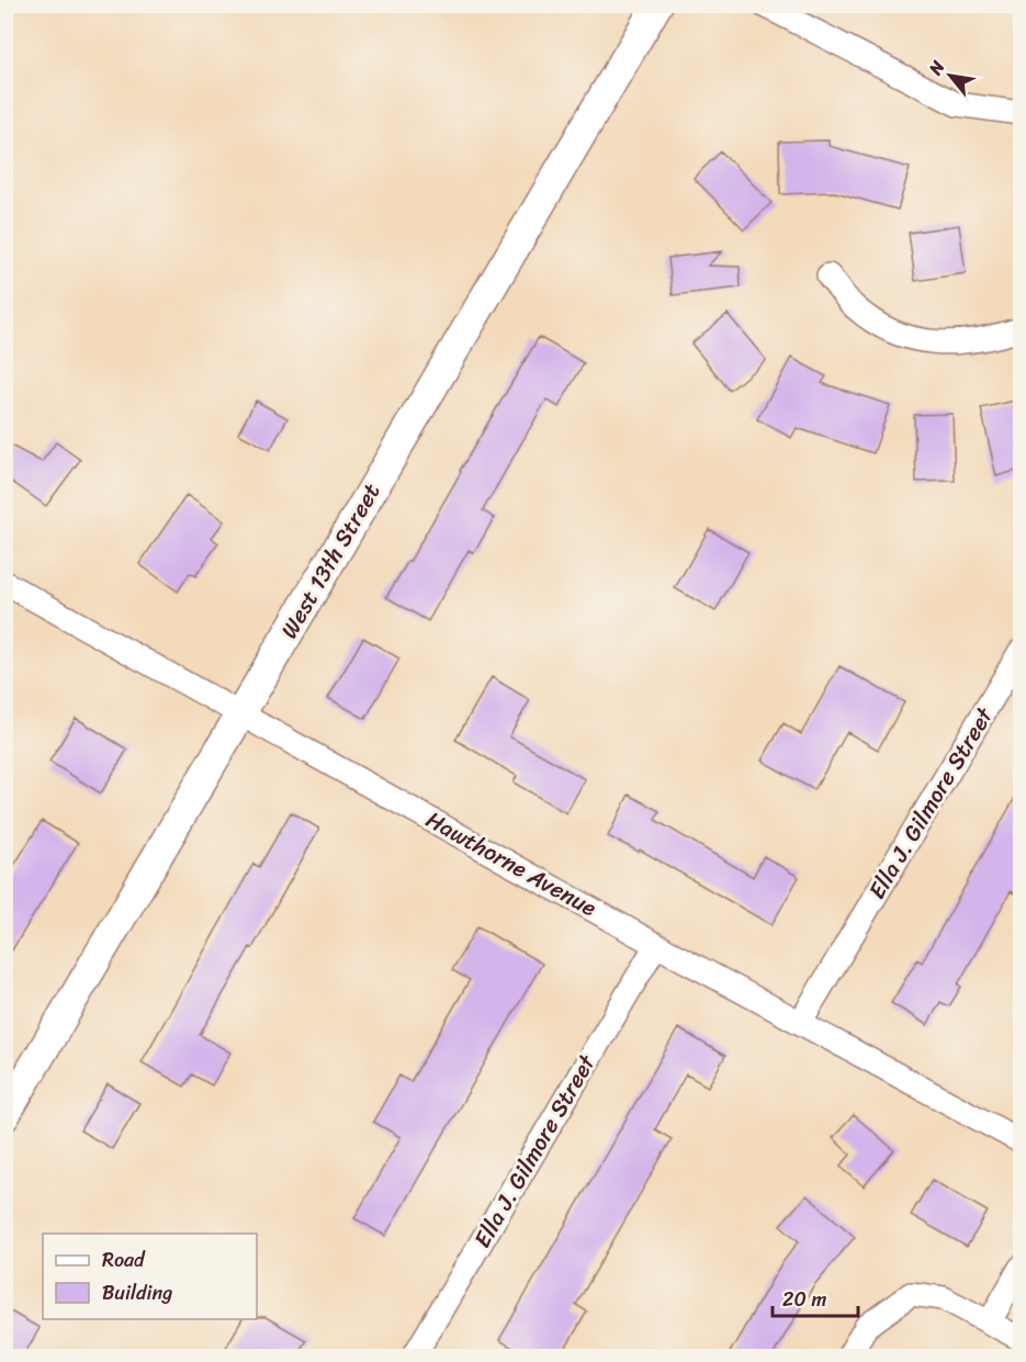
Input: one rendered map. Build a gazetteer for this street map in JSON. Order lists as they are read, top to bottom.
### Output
{
  "streets": {
    "street": ["West 13th Street", "Ella J. Gilmore Street", "Hawthorne Avenue"]
  },
  "crossings": [
    ["West 13th Street", "Hawthorne Avenue"],
    ["Ella J. Gilmore Street", "Hawthorne Avenue"]
  ],
  "legend": ["Road", "Building"],
  "scale_bar": "20 m",
  "north": "top left"
}
